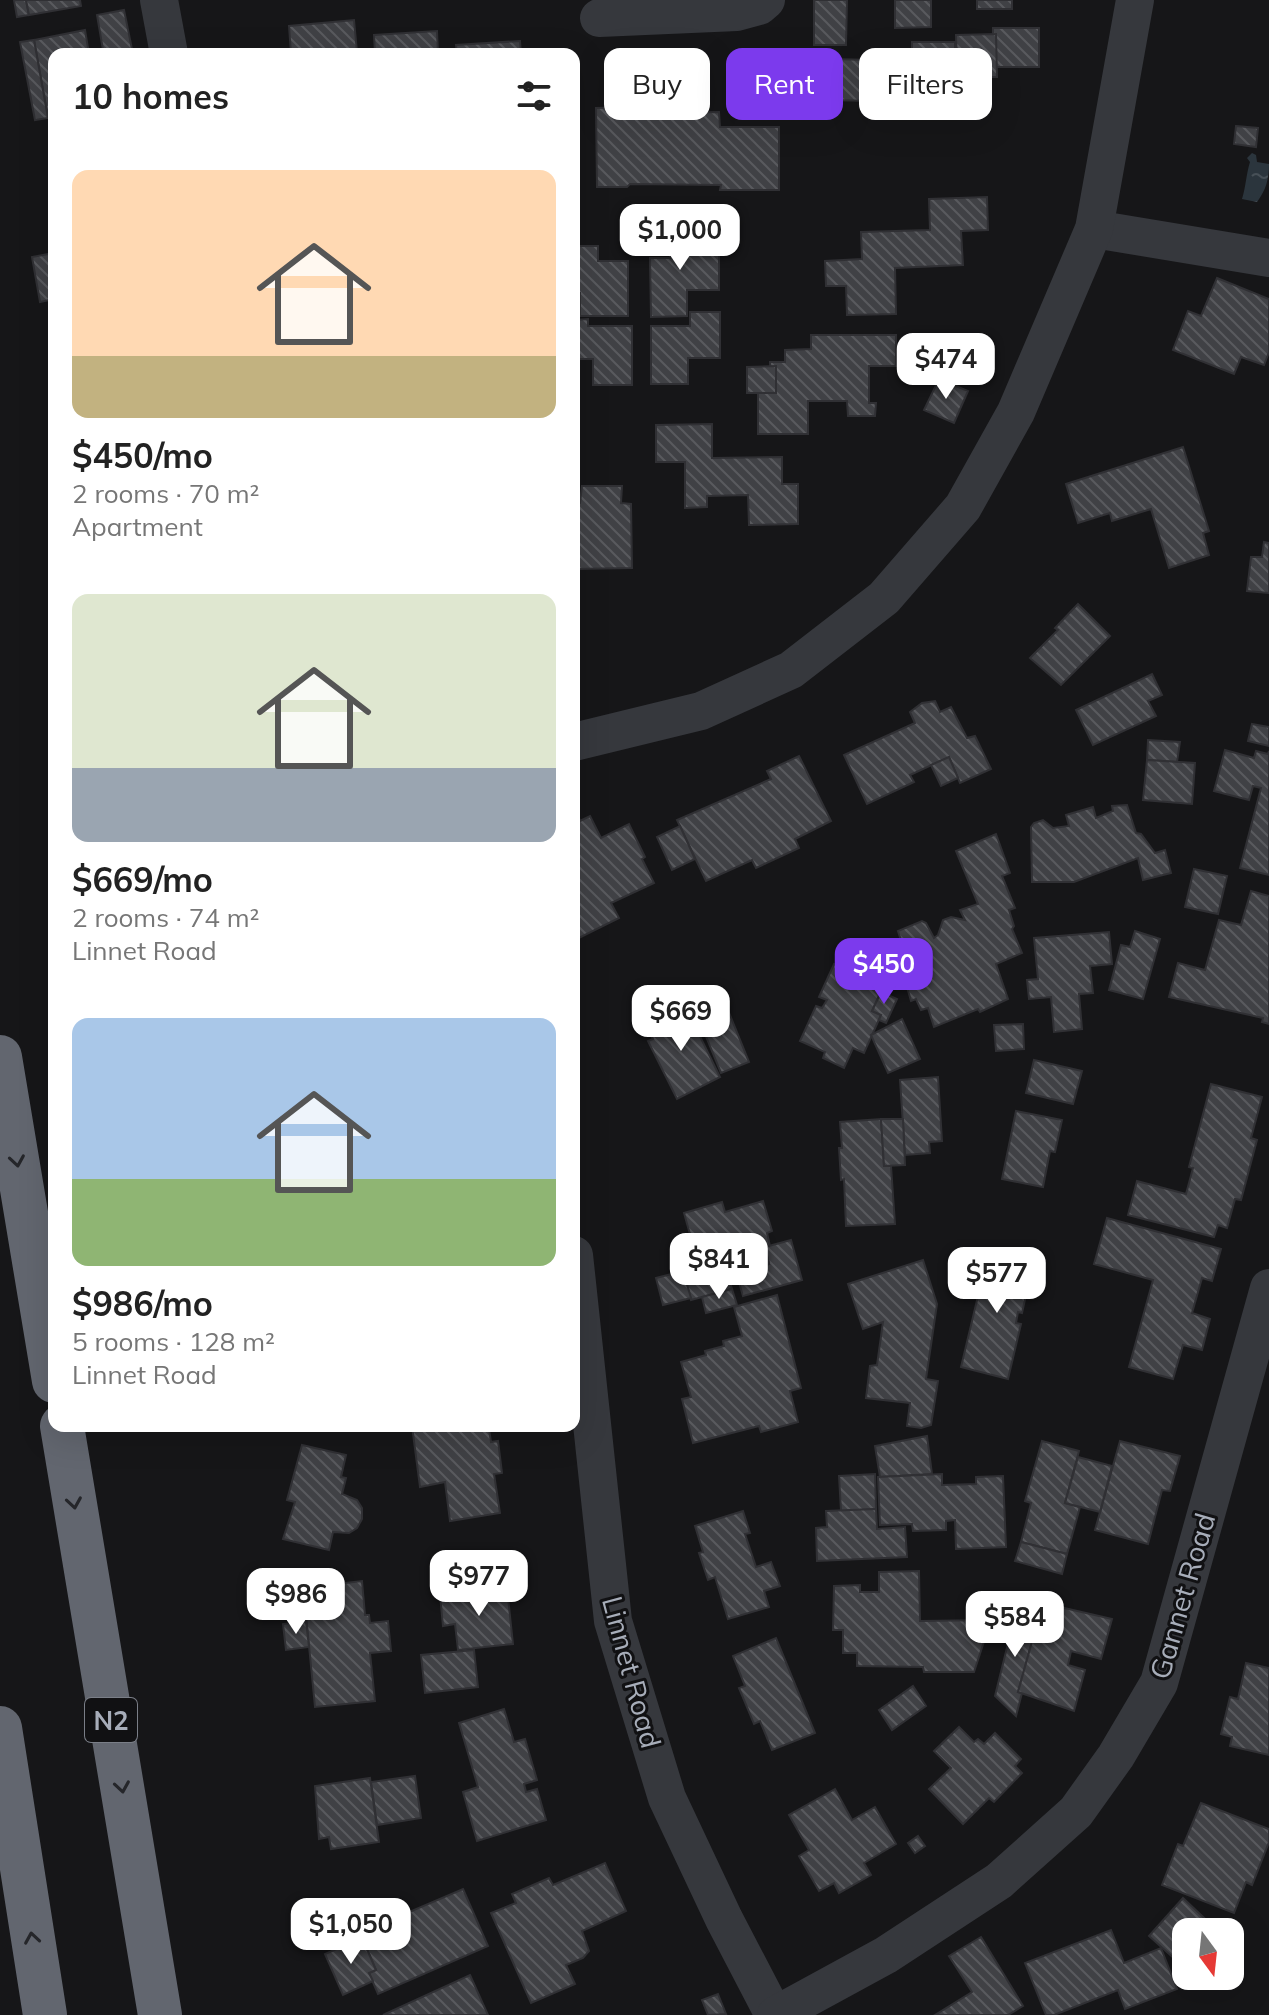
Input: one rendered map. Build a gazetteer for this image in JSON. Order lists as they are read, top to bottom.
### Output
{
  "streets": {
    "highway": ["N2"],
    "street": ["Gannet Road", "Linnet Road"]
  },
  "crossings": [
    ["Gannet Road", "Linnet Road"]
  ],
  "north": "bottom",
  "page": {
    "chip": ["Buy", "Rent", "Filters"],
    "heading": "10 homes",
    "list": [
      {
        "name": "$450/mo",
        "note": "2 rooms · 70 m² · Apartment"
      },
      {
        "name": "$669/mo",
        "note": "2 rooms · 74 m² · Linnet Road"
      },
      {
        "name": "$986/mo",
        "note": "5 rooms · 128 m² · Linnet Road"
      }
    ],
    "price": [
      "$1,000",
      "$474",
      "$450",
      "$669",
      "$841",
      "$577",
      "$977",
      "$986",
      "$584",
      "$1,050"
    ]
  }
}
